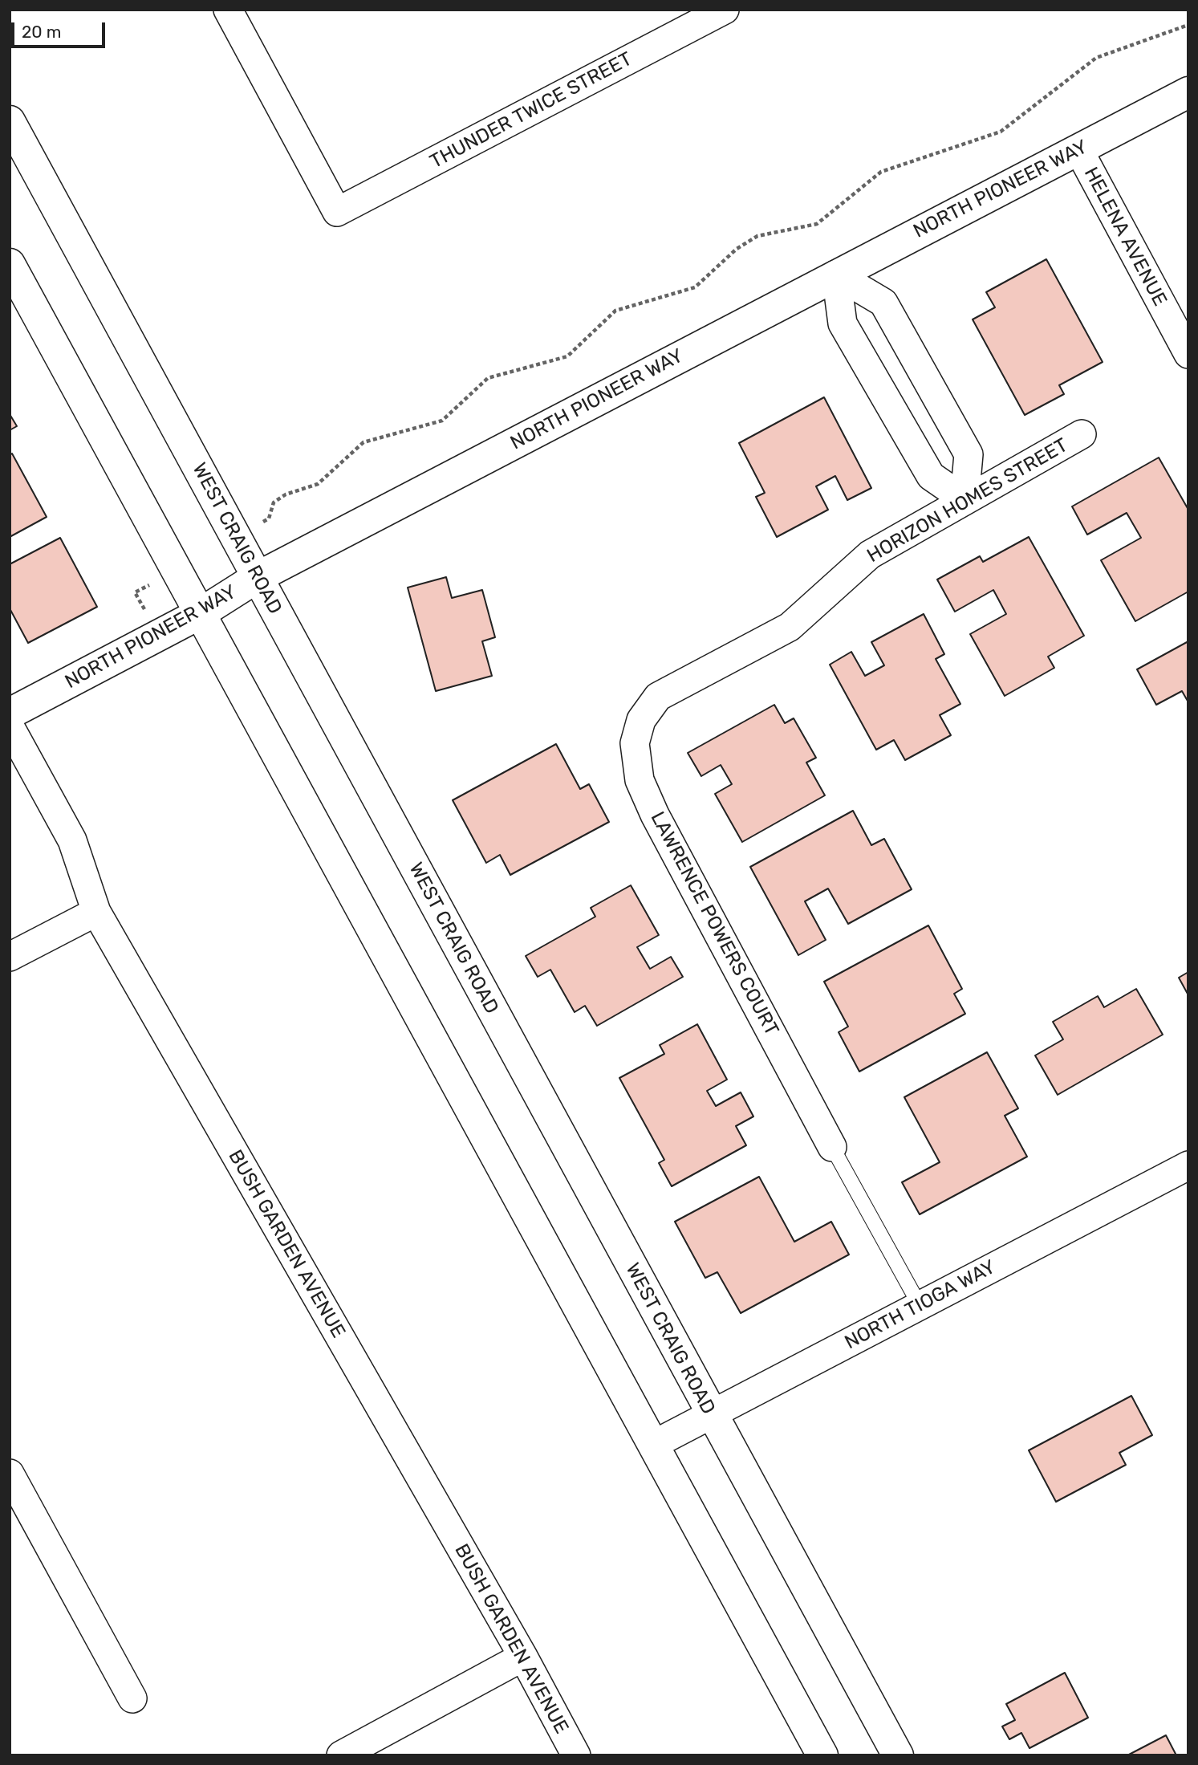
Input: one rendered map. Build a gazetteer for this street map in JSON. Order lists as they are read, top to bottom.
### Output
{
  "streets": {
    "main road": ["NORTH PIONEER WAY", "WEST CRAIG ROAD"],
    "street": [
      "THUNDER TWICE STREET",
      "HELENA AVENUE",
      "HORIZON HOMES STREET",
      "LAWRENCE POWERS COURT",
      "BUSH GARDEN AVENUE",
      "NORTH TIOGA WAY"
    ]
  },
  "crossings": [
    ["NORTH PIONEER WAY", "HELENA AVENUE"],
    ["NORTH PIONEER WAY", "WEST CRAIG ROAD"],
    ["HORIZON HOMES STREET", "LAWRENCE POWERS COURT"],
    ["WEST CRAIG ROAD", "NORTH TIOGA WAY"]
  ],
  "scale_bar": "20 m"
}
